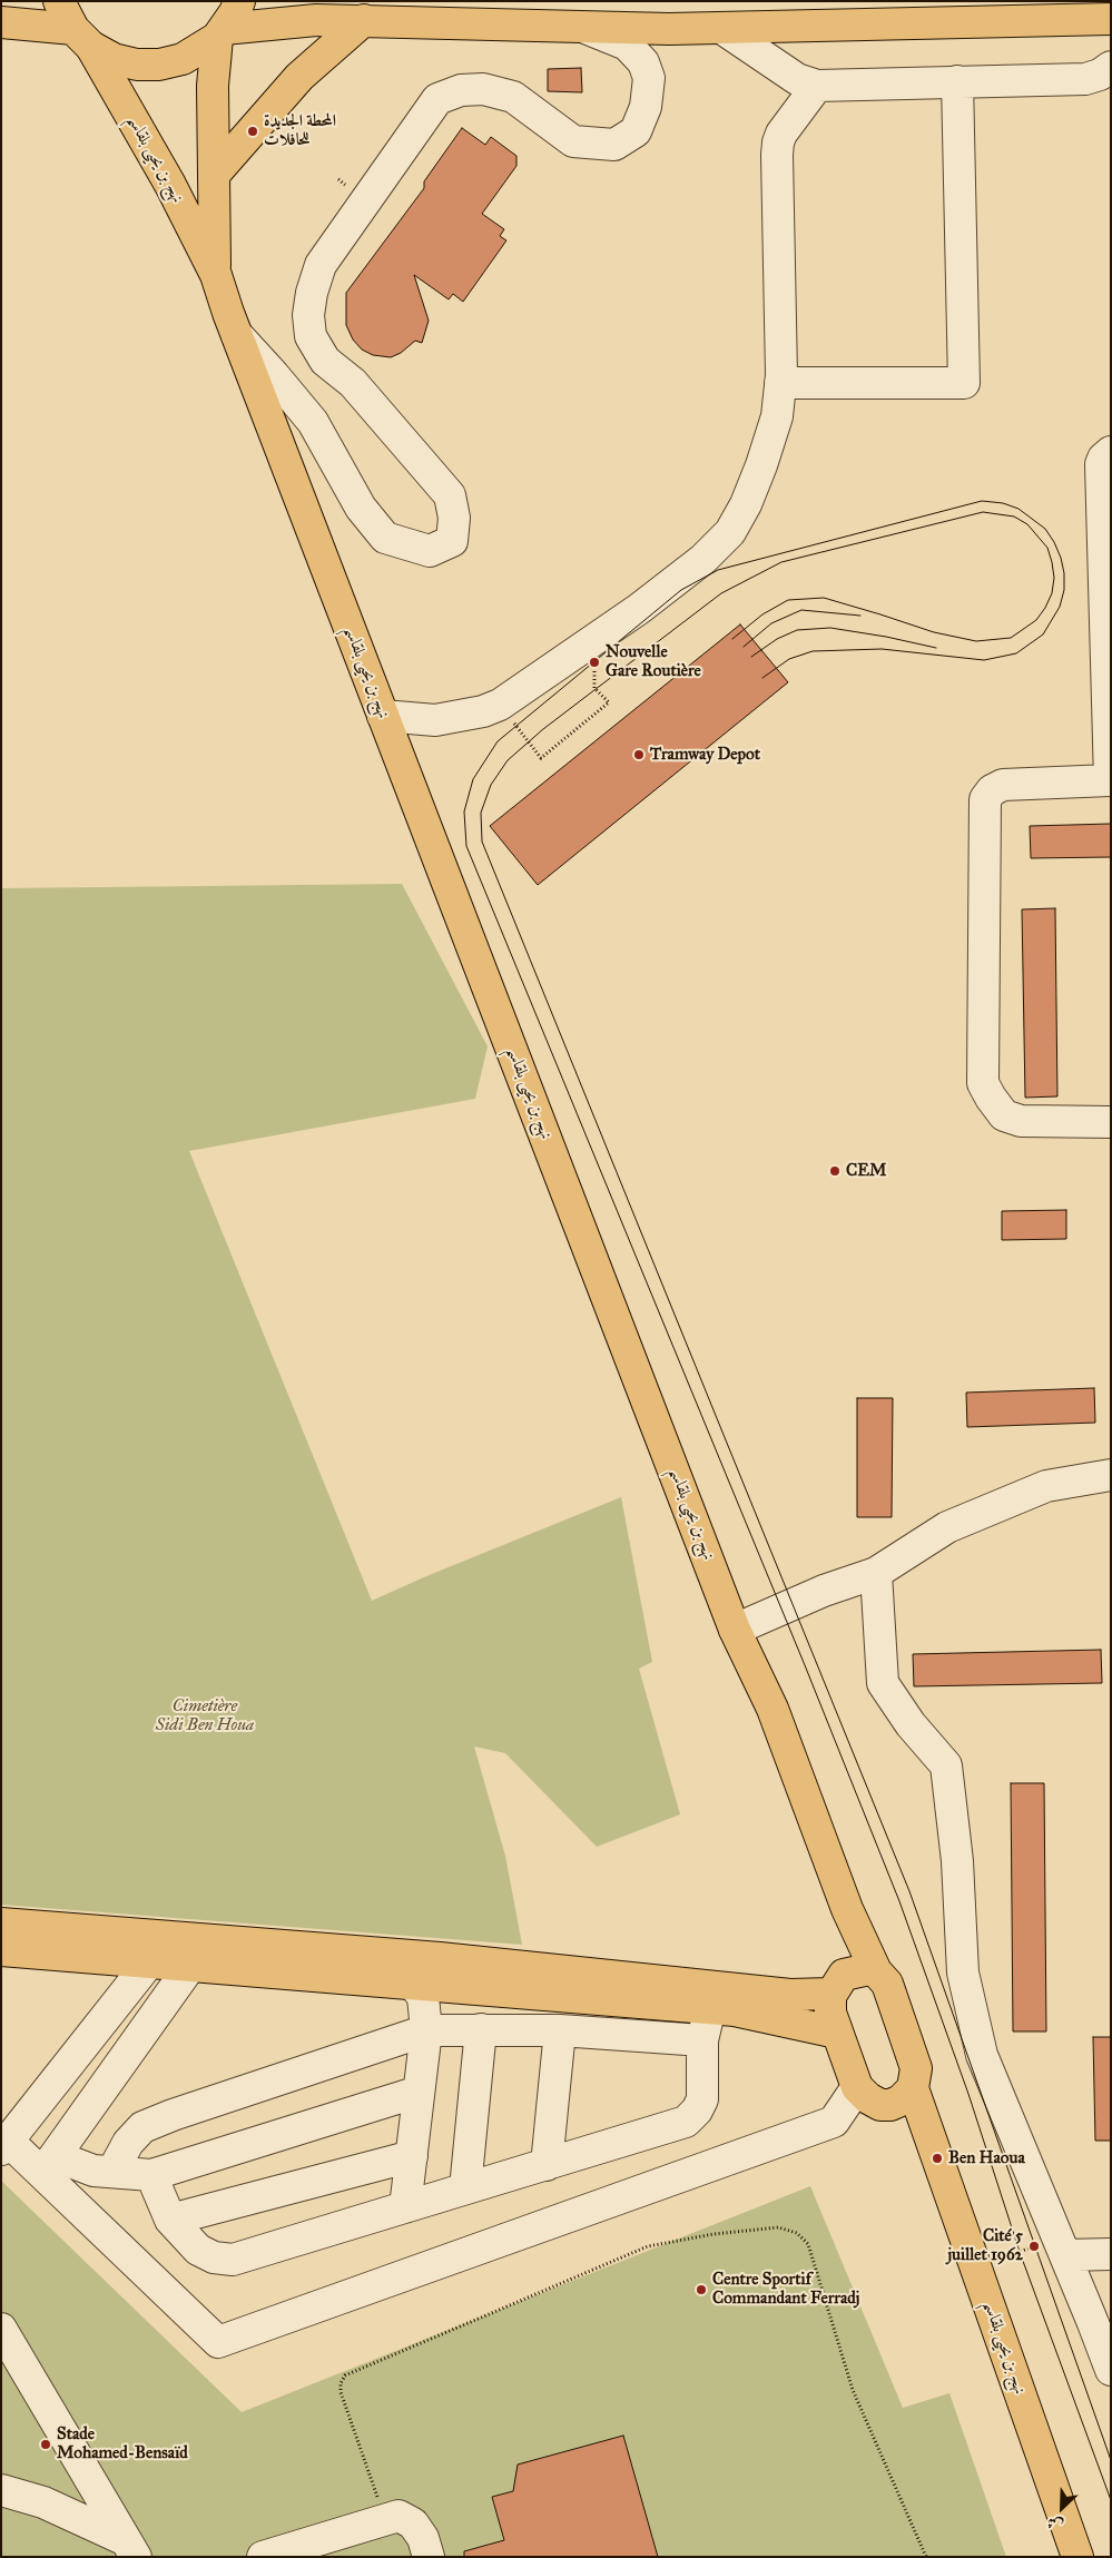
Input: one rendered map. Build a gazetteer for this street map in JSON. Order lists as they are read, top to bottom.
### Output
{
  "streets": {
    "main road": ["نهج بن يحيى بلقاسم"]
  },
  "parks": ["Cimetière Sidi Ben Houa"],
  "places": [
    "المحطة الجديدة للحافلات",
    "Nouvelle Gare Routière",
    "Tramway Depot",
    "CEM",
    "Ben Haoua",
    "Cité 5 juillet 1962",
    "Centre Sportif Commandant Ferradj",
    "Stade Mohamed-Bensaïd"
  ],
  "north": "bottom left"
}
